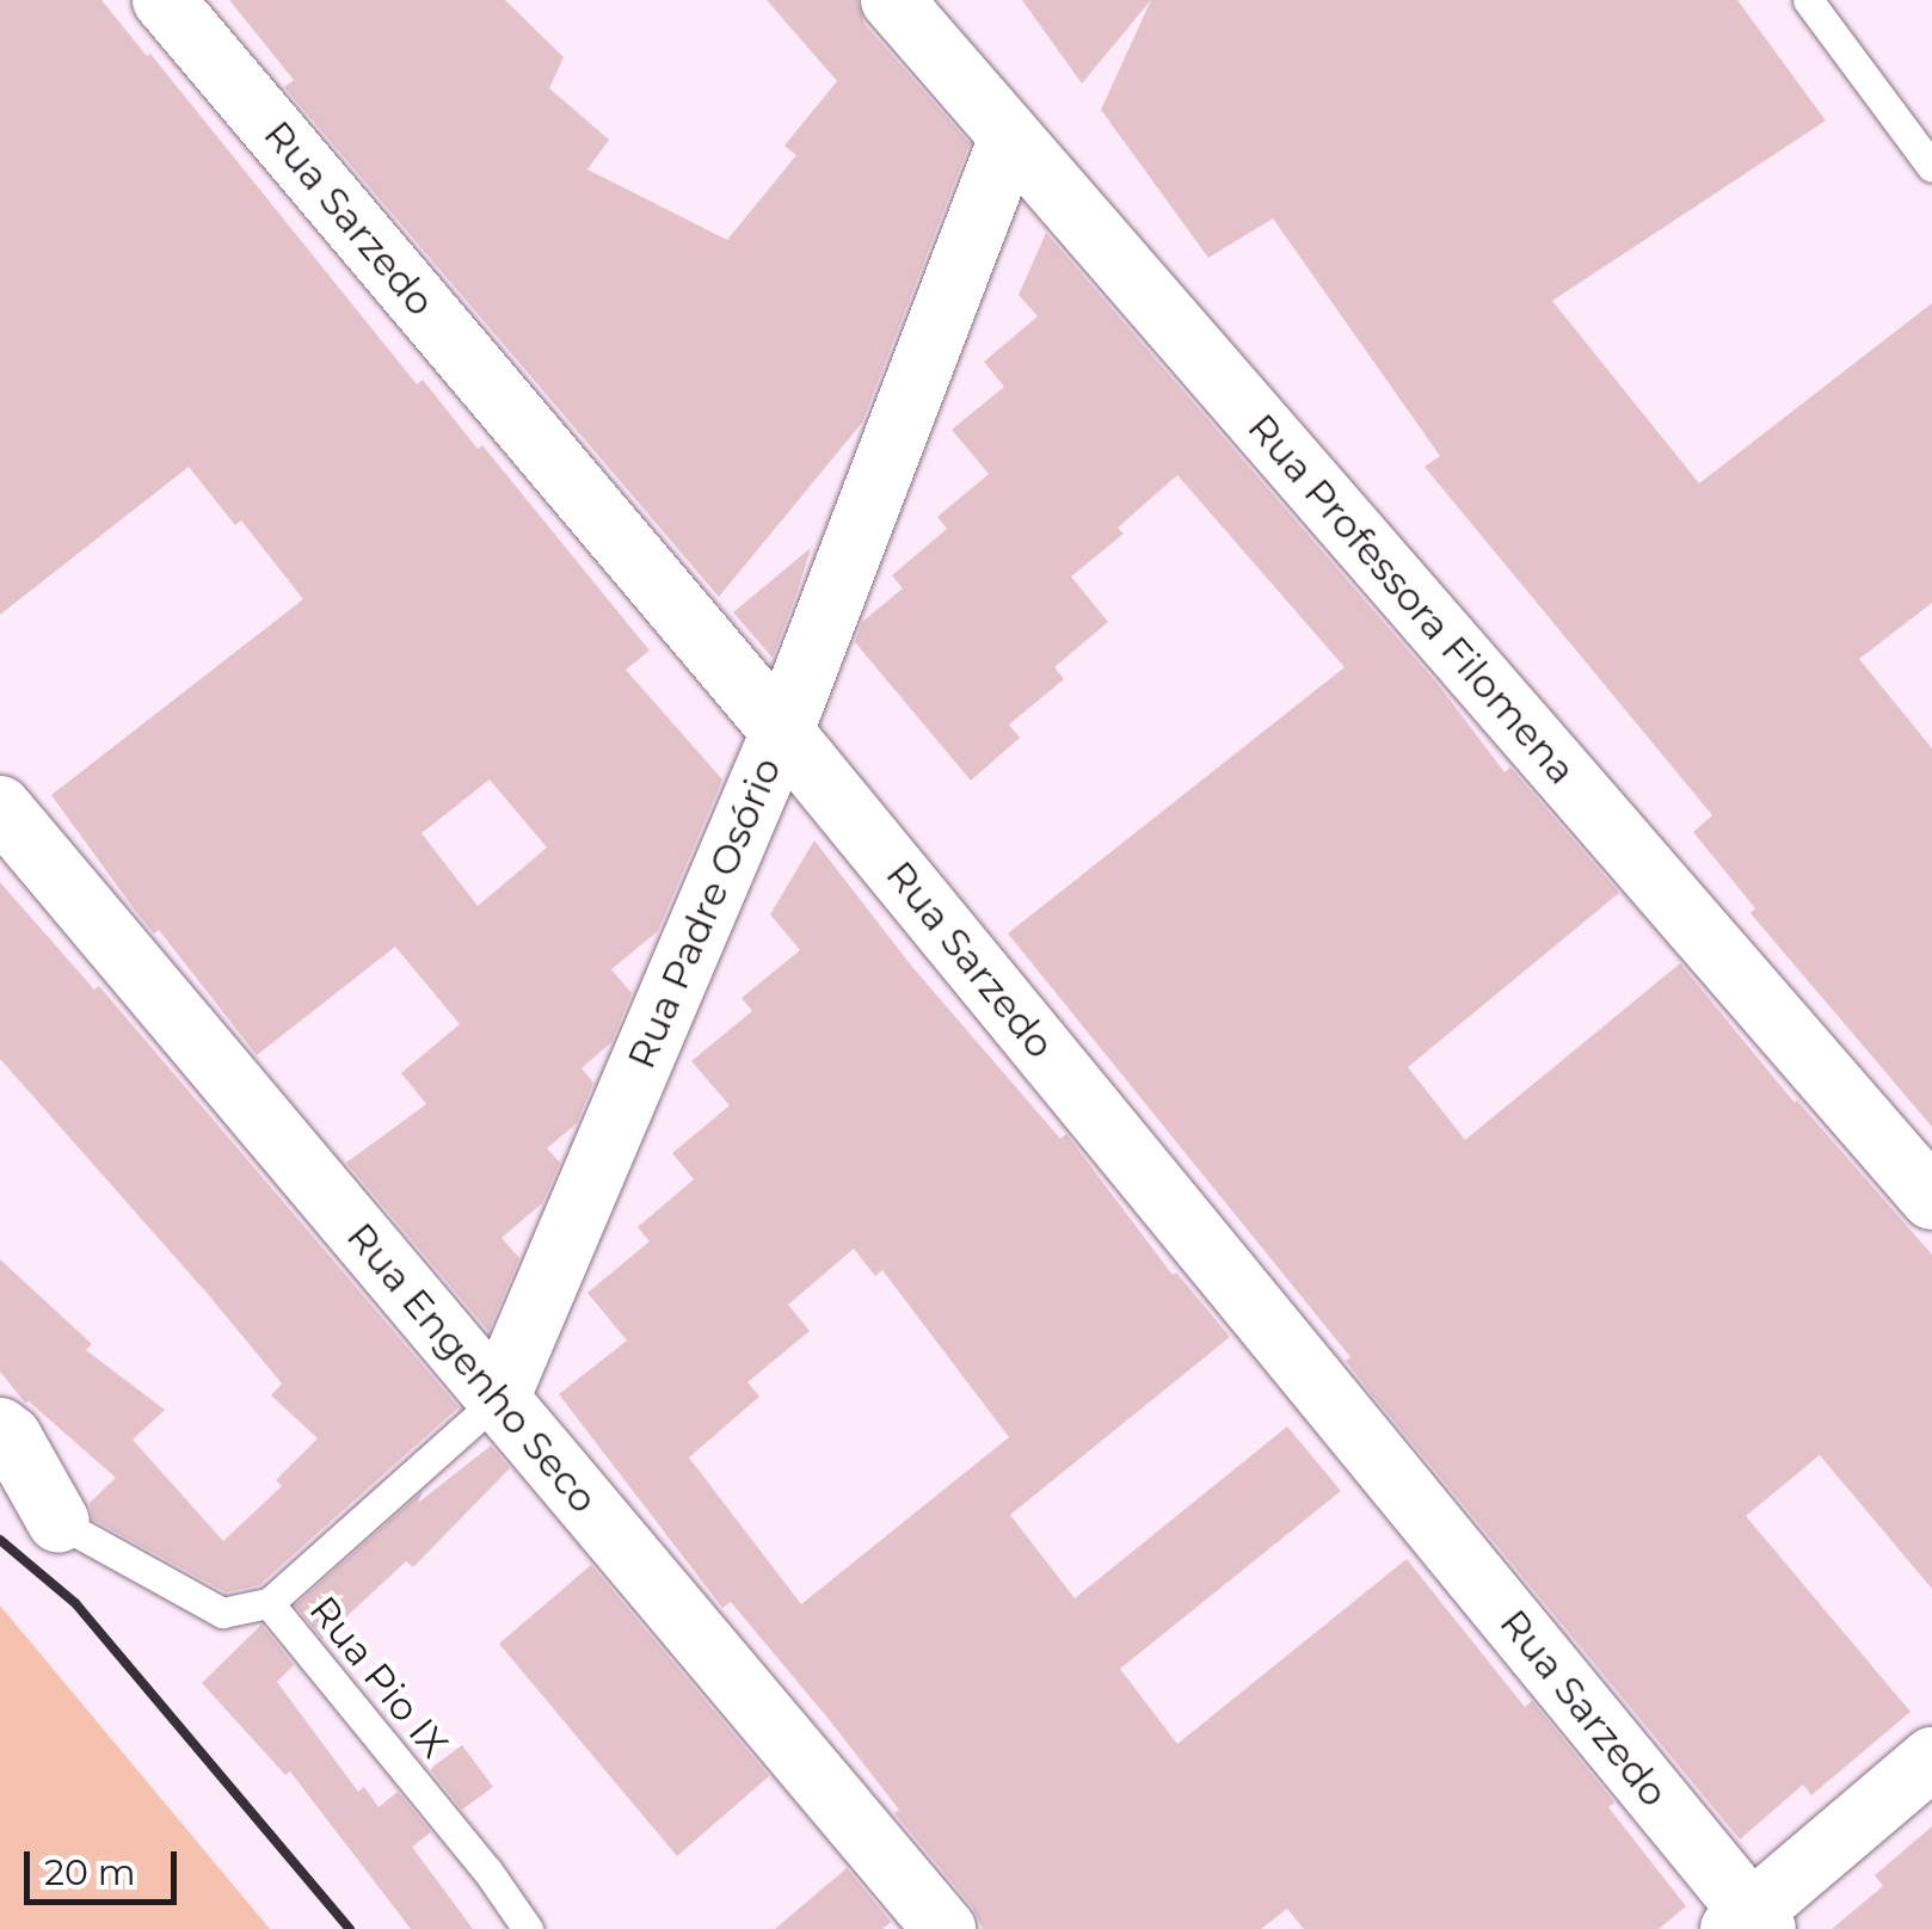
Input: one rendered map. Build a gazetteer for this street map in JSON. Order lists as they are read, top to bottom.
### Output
{
  "streets": {
    "street": [
      "Rua Sarzedo",
      "Rua Professora Filomena",
      "Rua Padre Osório",
      "Rua Engenho Seco"
    ],
    "lane": ["Rua Pio IX"]
  },
  "crossings": [
    ["Rua Sarzedo", "Rua Padre Osório"],
    ["Rua Professora Filomena", "Rua Padre Osório"],
    ["Rua Padre Osório", "Rua Engenho Seco"],
    ["Rua Padre Osório", "Rua Pio IX"]
  ],
  "scale_bar": "20 m"
}
